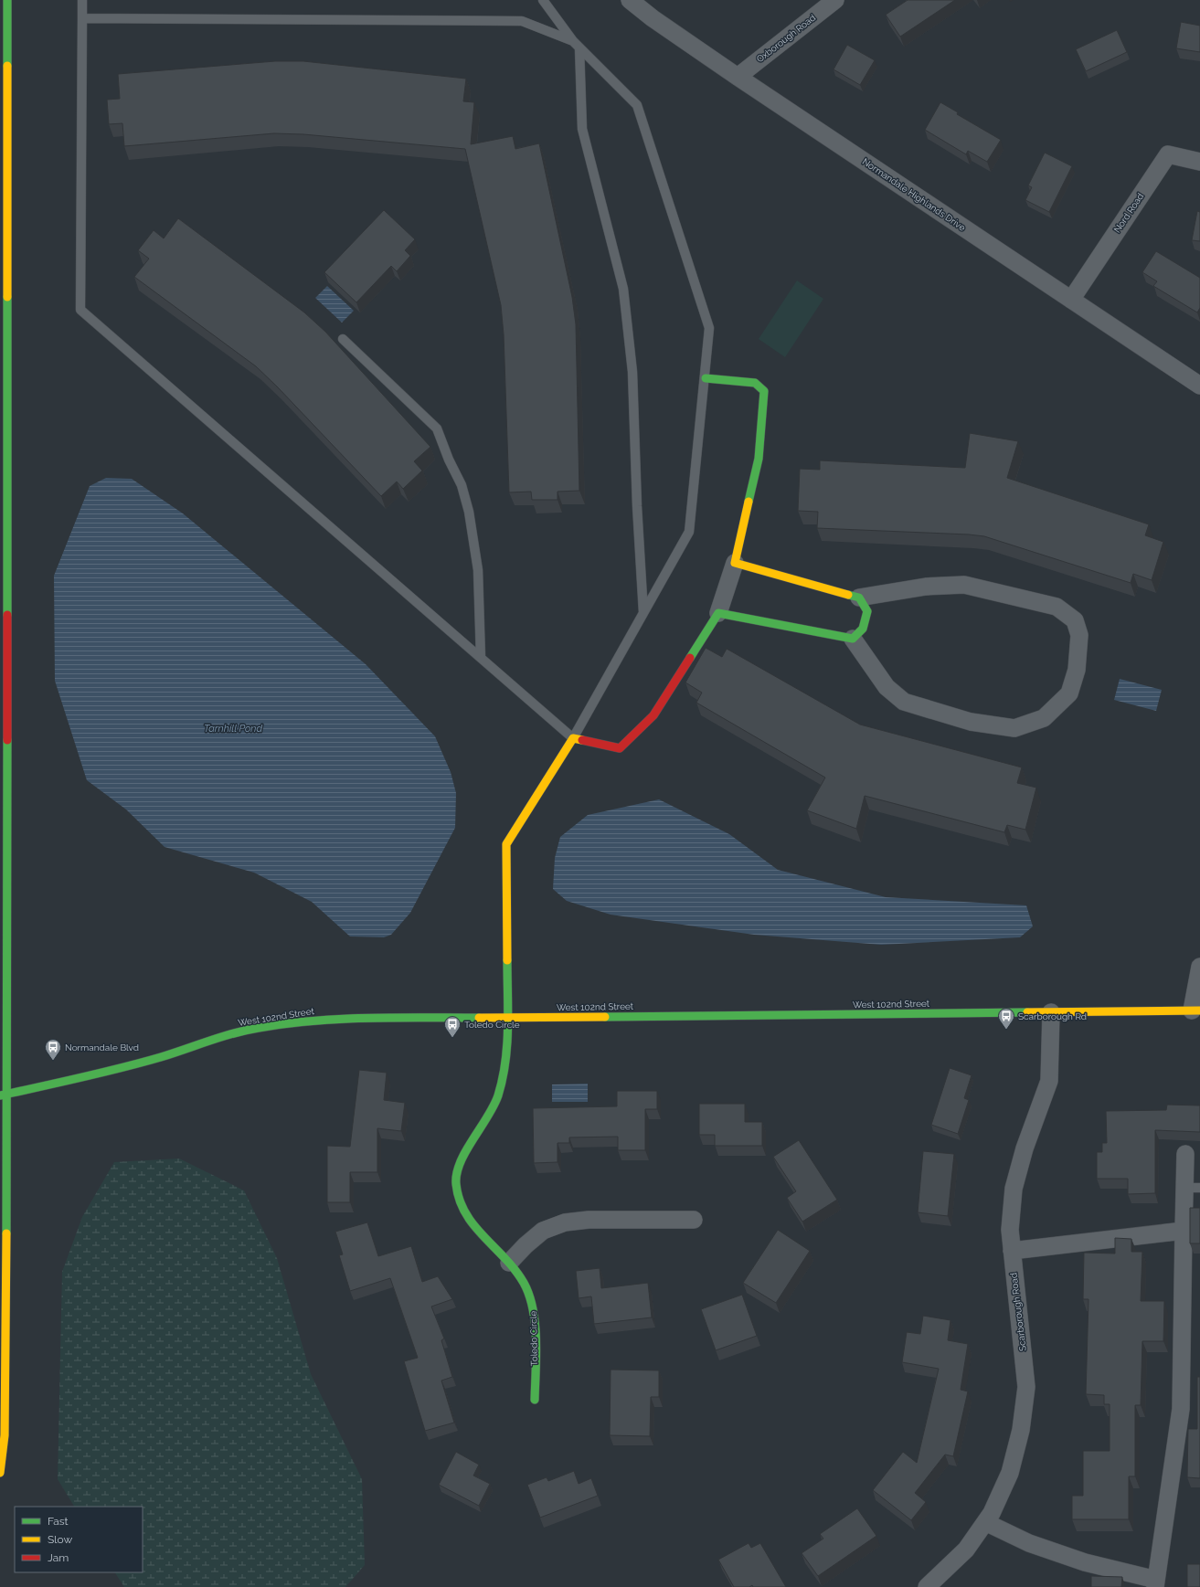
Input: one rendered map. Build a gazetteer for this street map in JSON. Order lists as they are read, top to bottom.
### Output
{
  "streets": {
    "street": [
      "Oxborough Road",
      "Normandale Highlands Drive",
      "Nord Road",
      "West 102nd Street",
      "Scarborough Road",
      "Toledo Circle"
    ]
  },
  "crossings": [
    ["Oxborough Road", "Normandale Highlands Drive"],
    ["Normandale Highlands Drive", "Nord Road"],
    ["West 102nd Street", "Scarborough Road"],
    ["West 102nd Street", "Toledo Circle"]
  ],
  "water": ["Tarnhill Pond"],
  "places": {
    "bus stop": ["Scarborough Rd", "Toledo Circle", "Normandale Blvd"]
  },
  "legend": ["Fast", "Slow", "Jam"]
}
